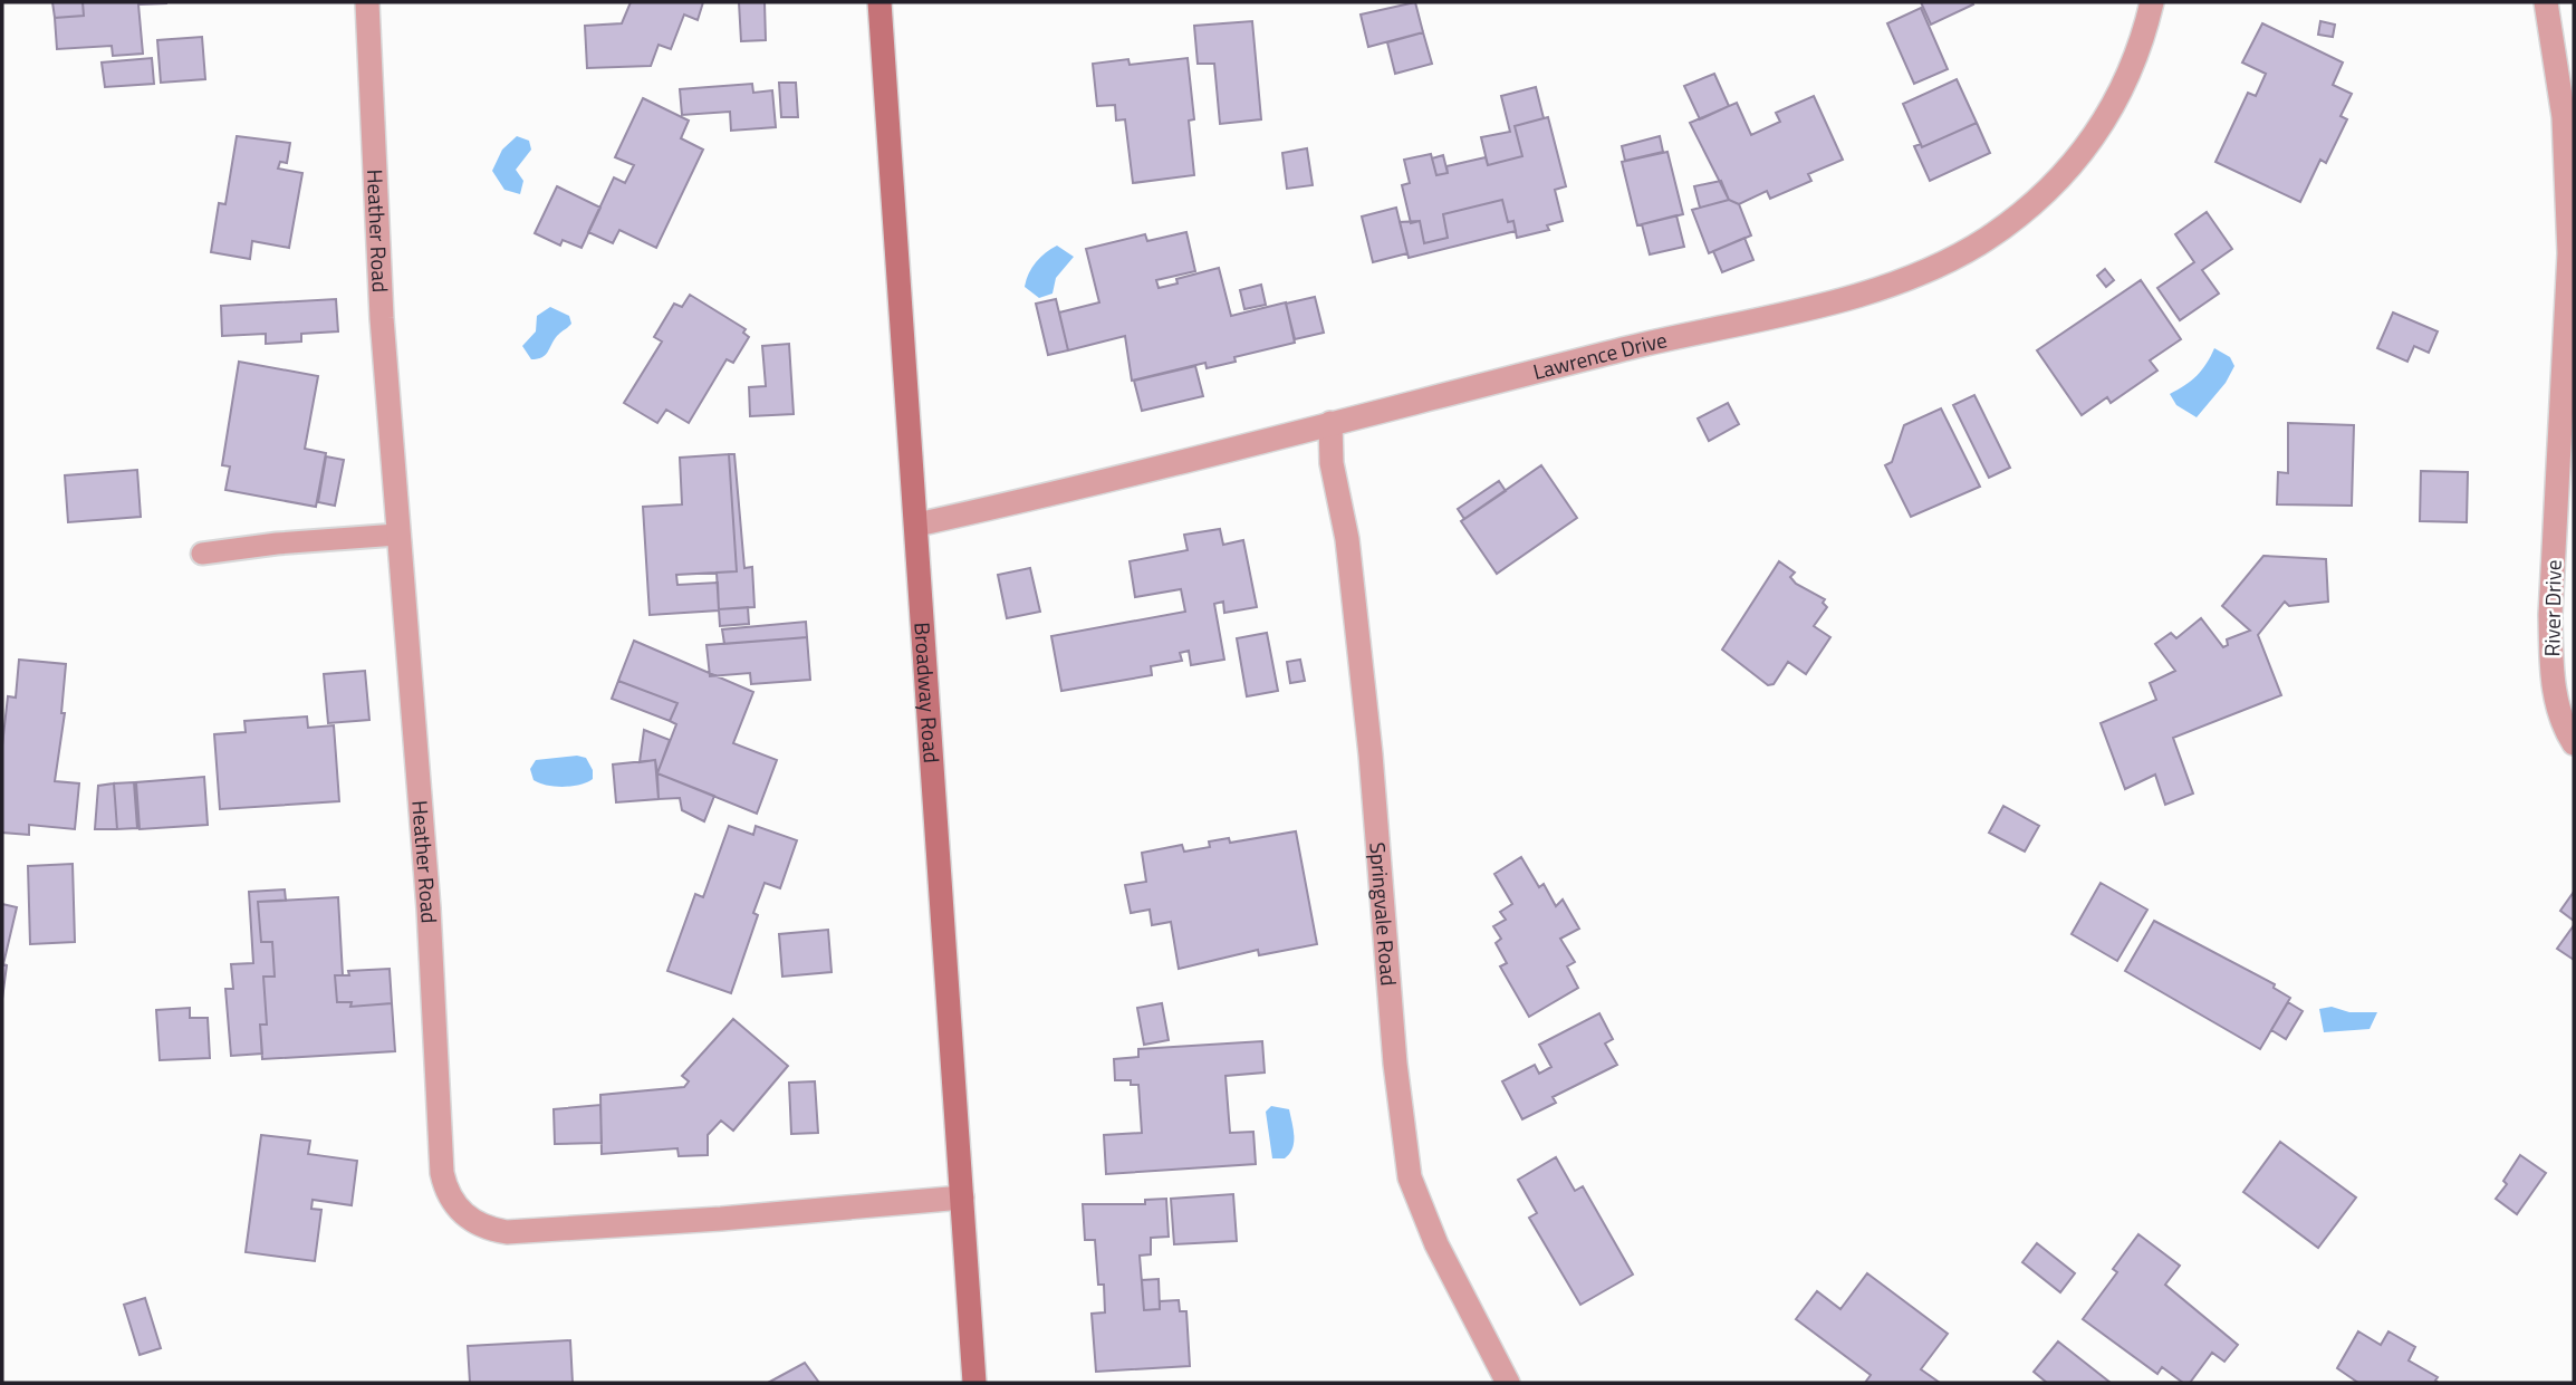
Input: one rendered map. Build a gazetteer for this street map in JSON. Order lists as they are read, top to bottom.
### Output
{
  "streets": {
    "street": [
      "Heather Road",
      "Lawrence Drive",
      "River Drive",
      "Broadway Road",
      "Springvale Road"
    ]
  },
  "crossings": [
    ["Heather Road", "Broadway Road"],
    ["Lawrence Drive", "Broadway Road"],
    ["Lawrence Drive", "Springvale Road"]
  ]
}
